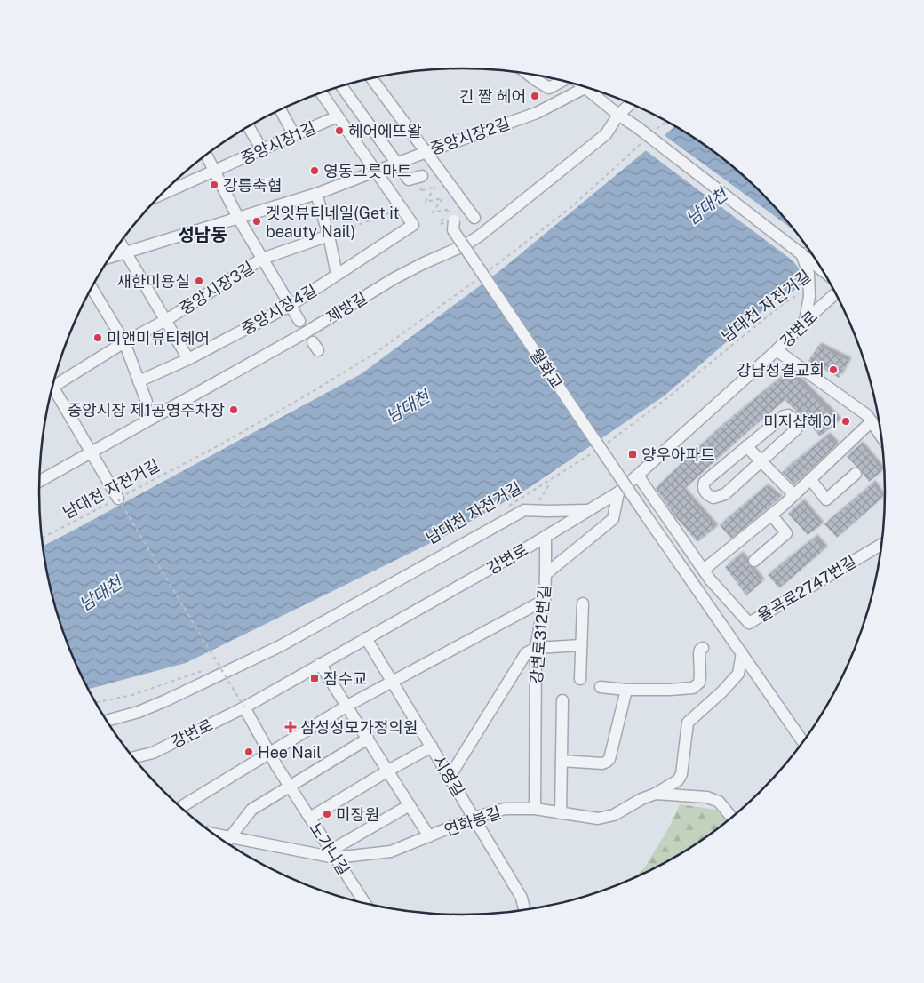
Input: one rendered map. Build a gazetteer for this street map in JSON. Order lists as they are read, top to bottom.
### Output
{
  "streets": {
    "street": [
      "중앙시장2길",
      "중앙시장1길",
      "중앙시장3길",
      "제방길",
      "중앙시장4길",
      "강변로",
      "월화교",
      "율곡로2747번길",
      "강변로312번길",
      "시영길",
      "연화봉길",
      "노가니길"
    ],
    "path": ["남대천 자전거길"]
  },
  "crossings": [
    ["강변로", "강변로312번길"],
    ["강변로", "시영길"],
    ["강변로", "노가니길"],
    ["강변로312번길", "연화봉길"],
    ["시영길", "연화봉길"],
    ["연화봉길", "노가니길"]
  ],
  "districts": ["성남동"],
  "water": ["남대천"],
  "places": {
    "other": [
      "긴 짤 헤어",
      "헤어에뜨왈",
      "영동그릇마트",
      "강릉축협",
      "겟잇뷰티네일(Get it beauty Nail)",
      "새한미용실",
      "미앤미뷰티헤어",
      "강남성결교회",
      "중앙시장 제1공영주차장",
      "미지샵헤어",
      "Hee Nail",
      "미장원"
    ],
    "transit": ["양우아파트", "잠수교"],
    "health": ["삼성성모가정의원"]
  }
}
